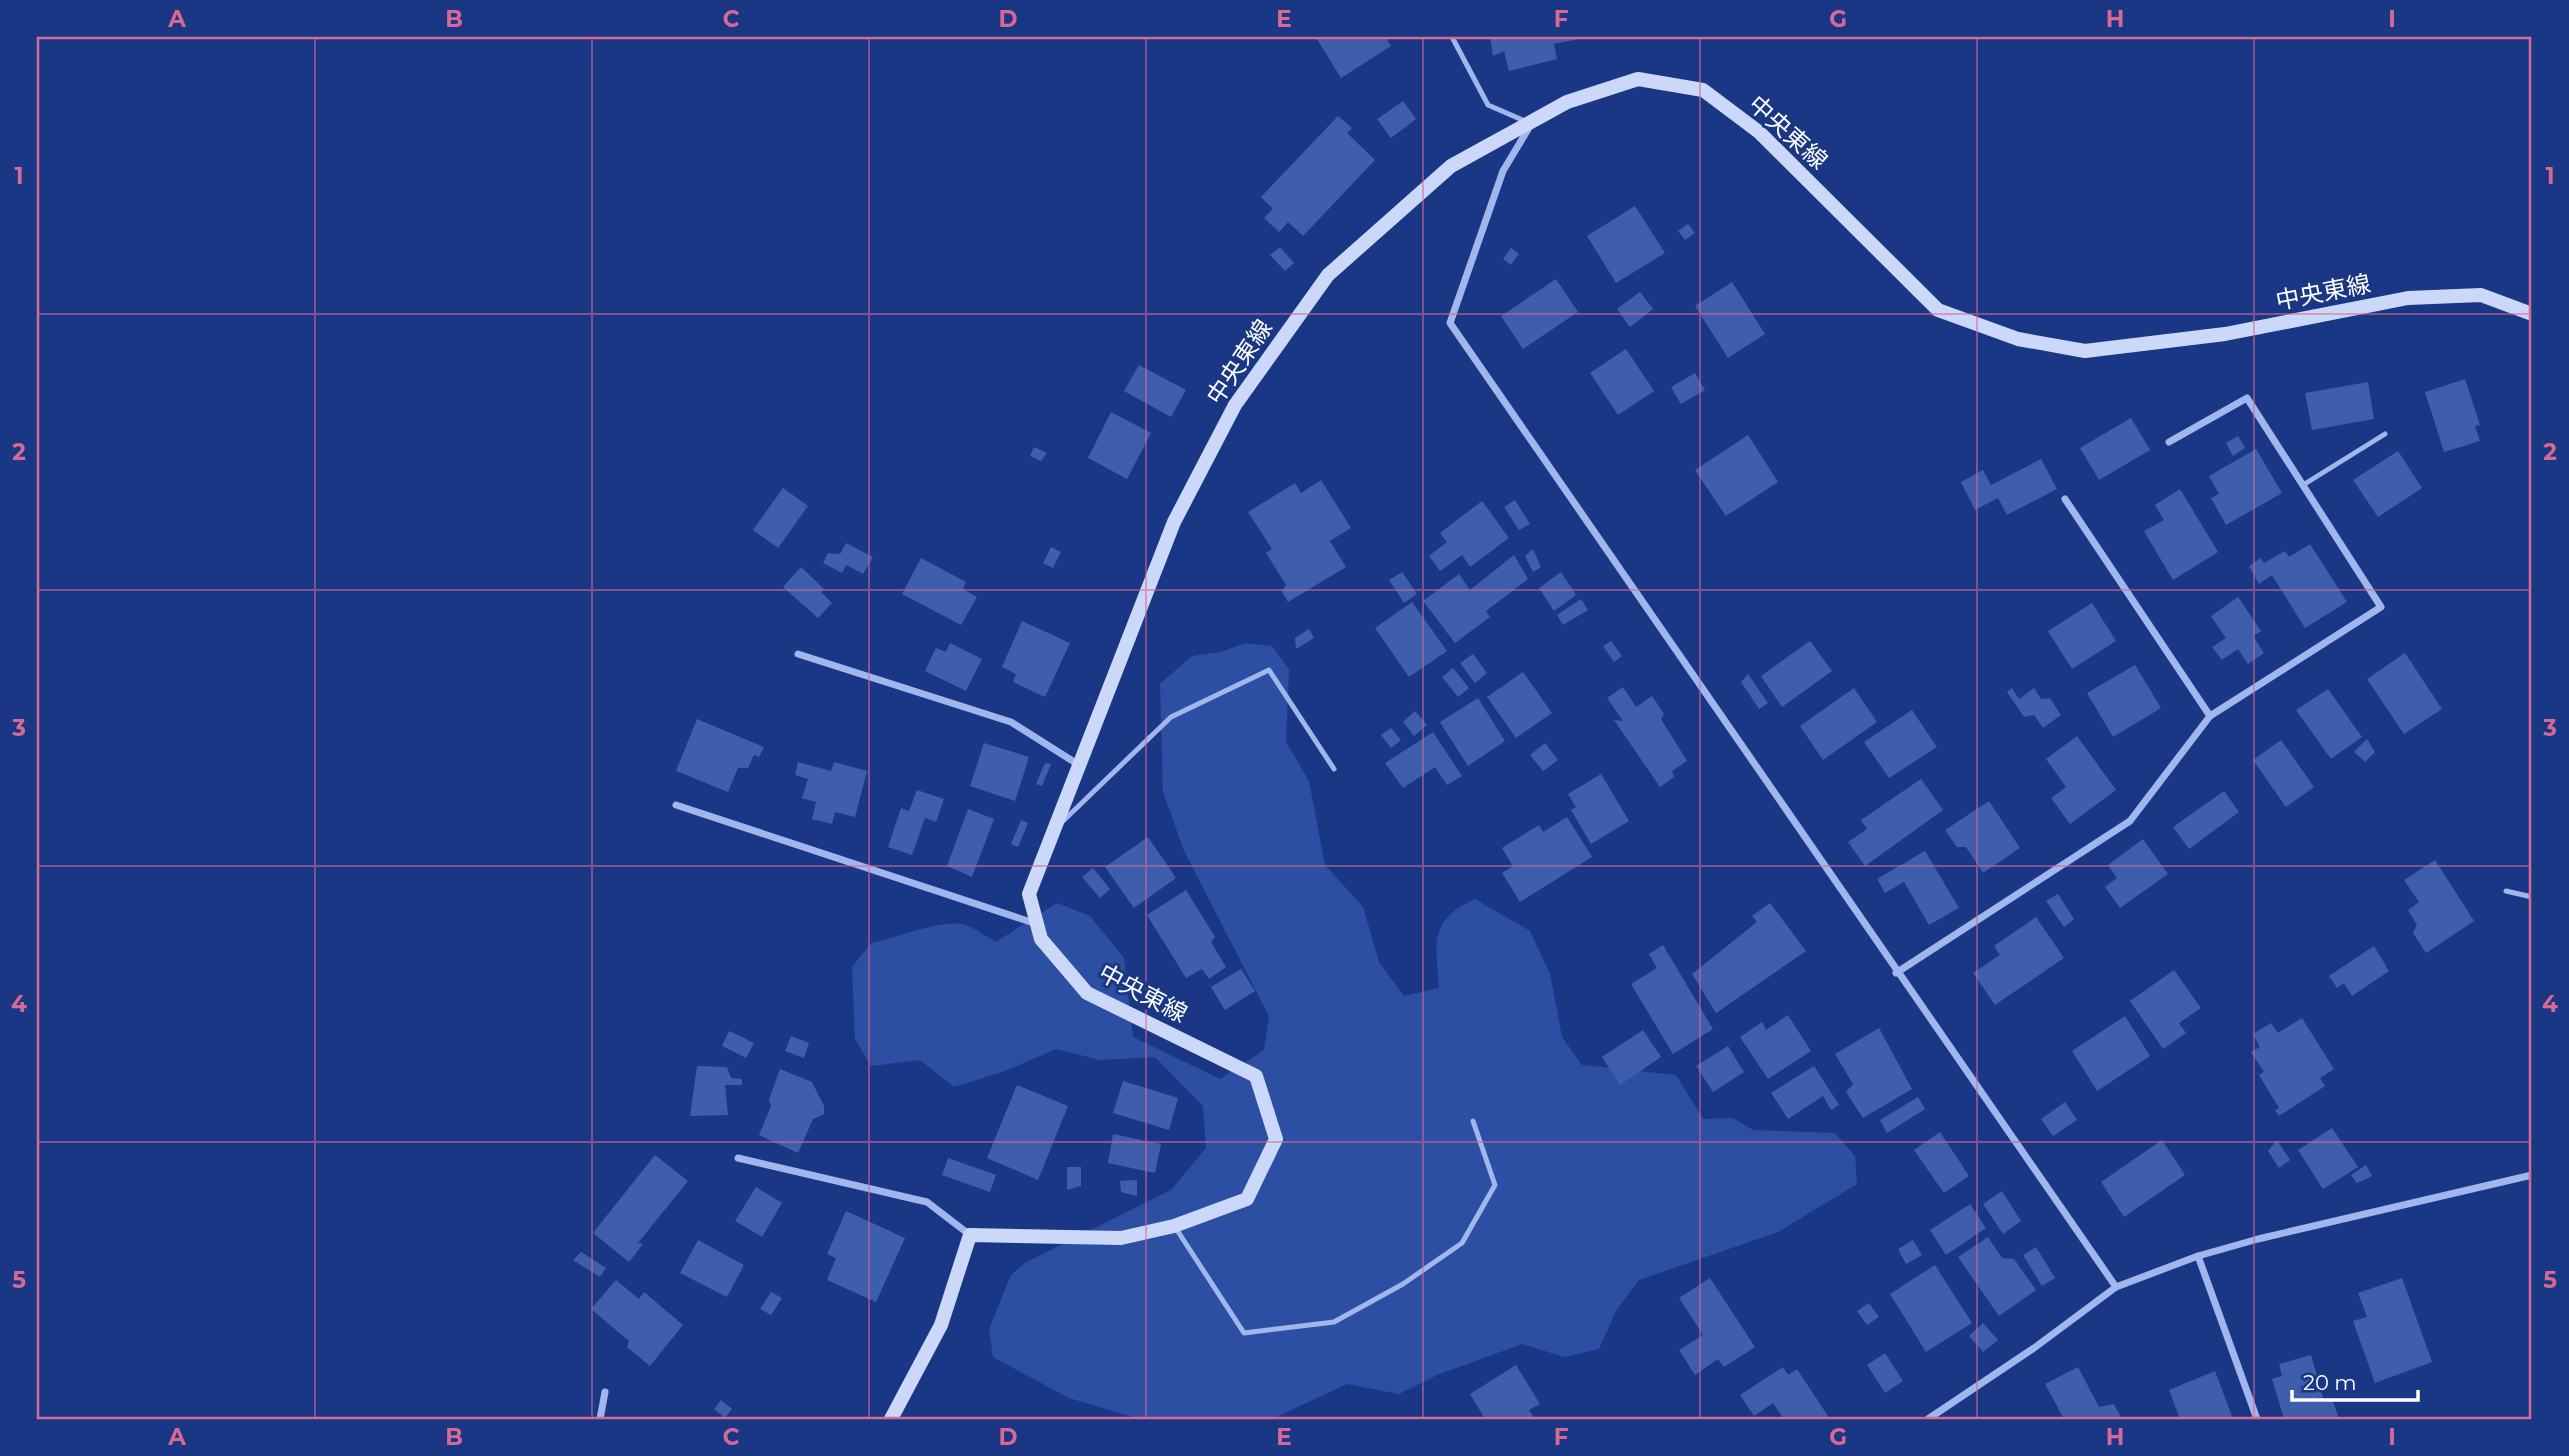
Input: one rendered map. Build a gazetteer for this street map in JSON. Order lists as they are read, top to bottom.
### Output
{
  "streets": {
    "main road": ["中央東線"]
  },
  "scale_bar": "20 m",
  "grid": {
    "columns": [
      "A",
      "B",
      "C",
      "D",
      "E",
      "F",
      "G",
      "H",
      "I"
    ],
    "rows": [
      "1",
      "2",
      "3",
      "4",
      "5"
    ]
  }
}
